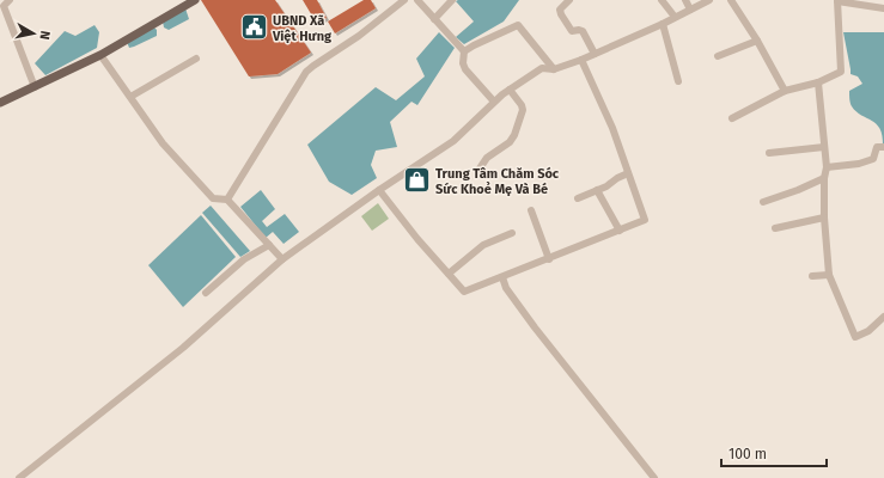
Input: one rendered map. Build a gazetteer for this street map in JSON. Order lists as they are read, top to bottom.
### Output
{
  "places": {
    "public building": ["UBND Xã Việt Hưng"],
    "shop": ["Trung Tâm Chăm Sóc Sức Khoẻ Mẹ Và Bé"]
  },
  "scale_bar": "100 m",
  "north": "right"
}
